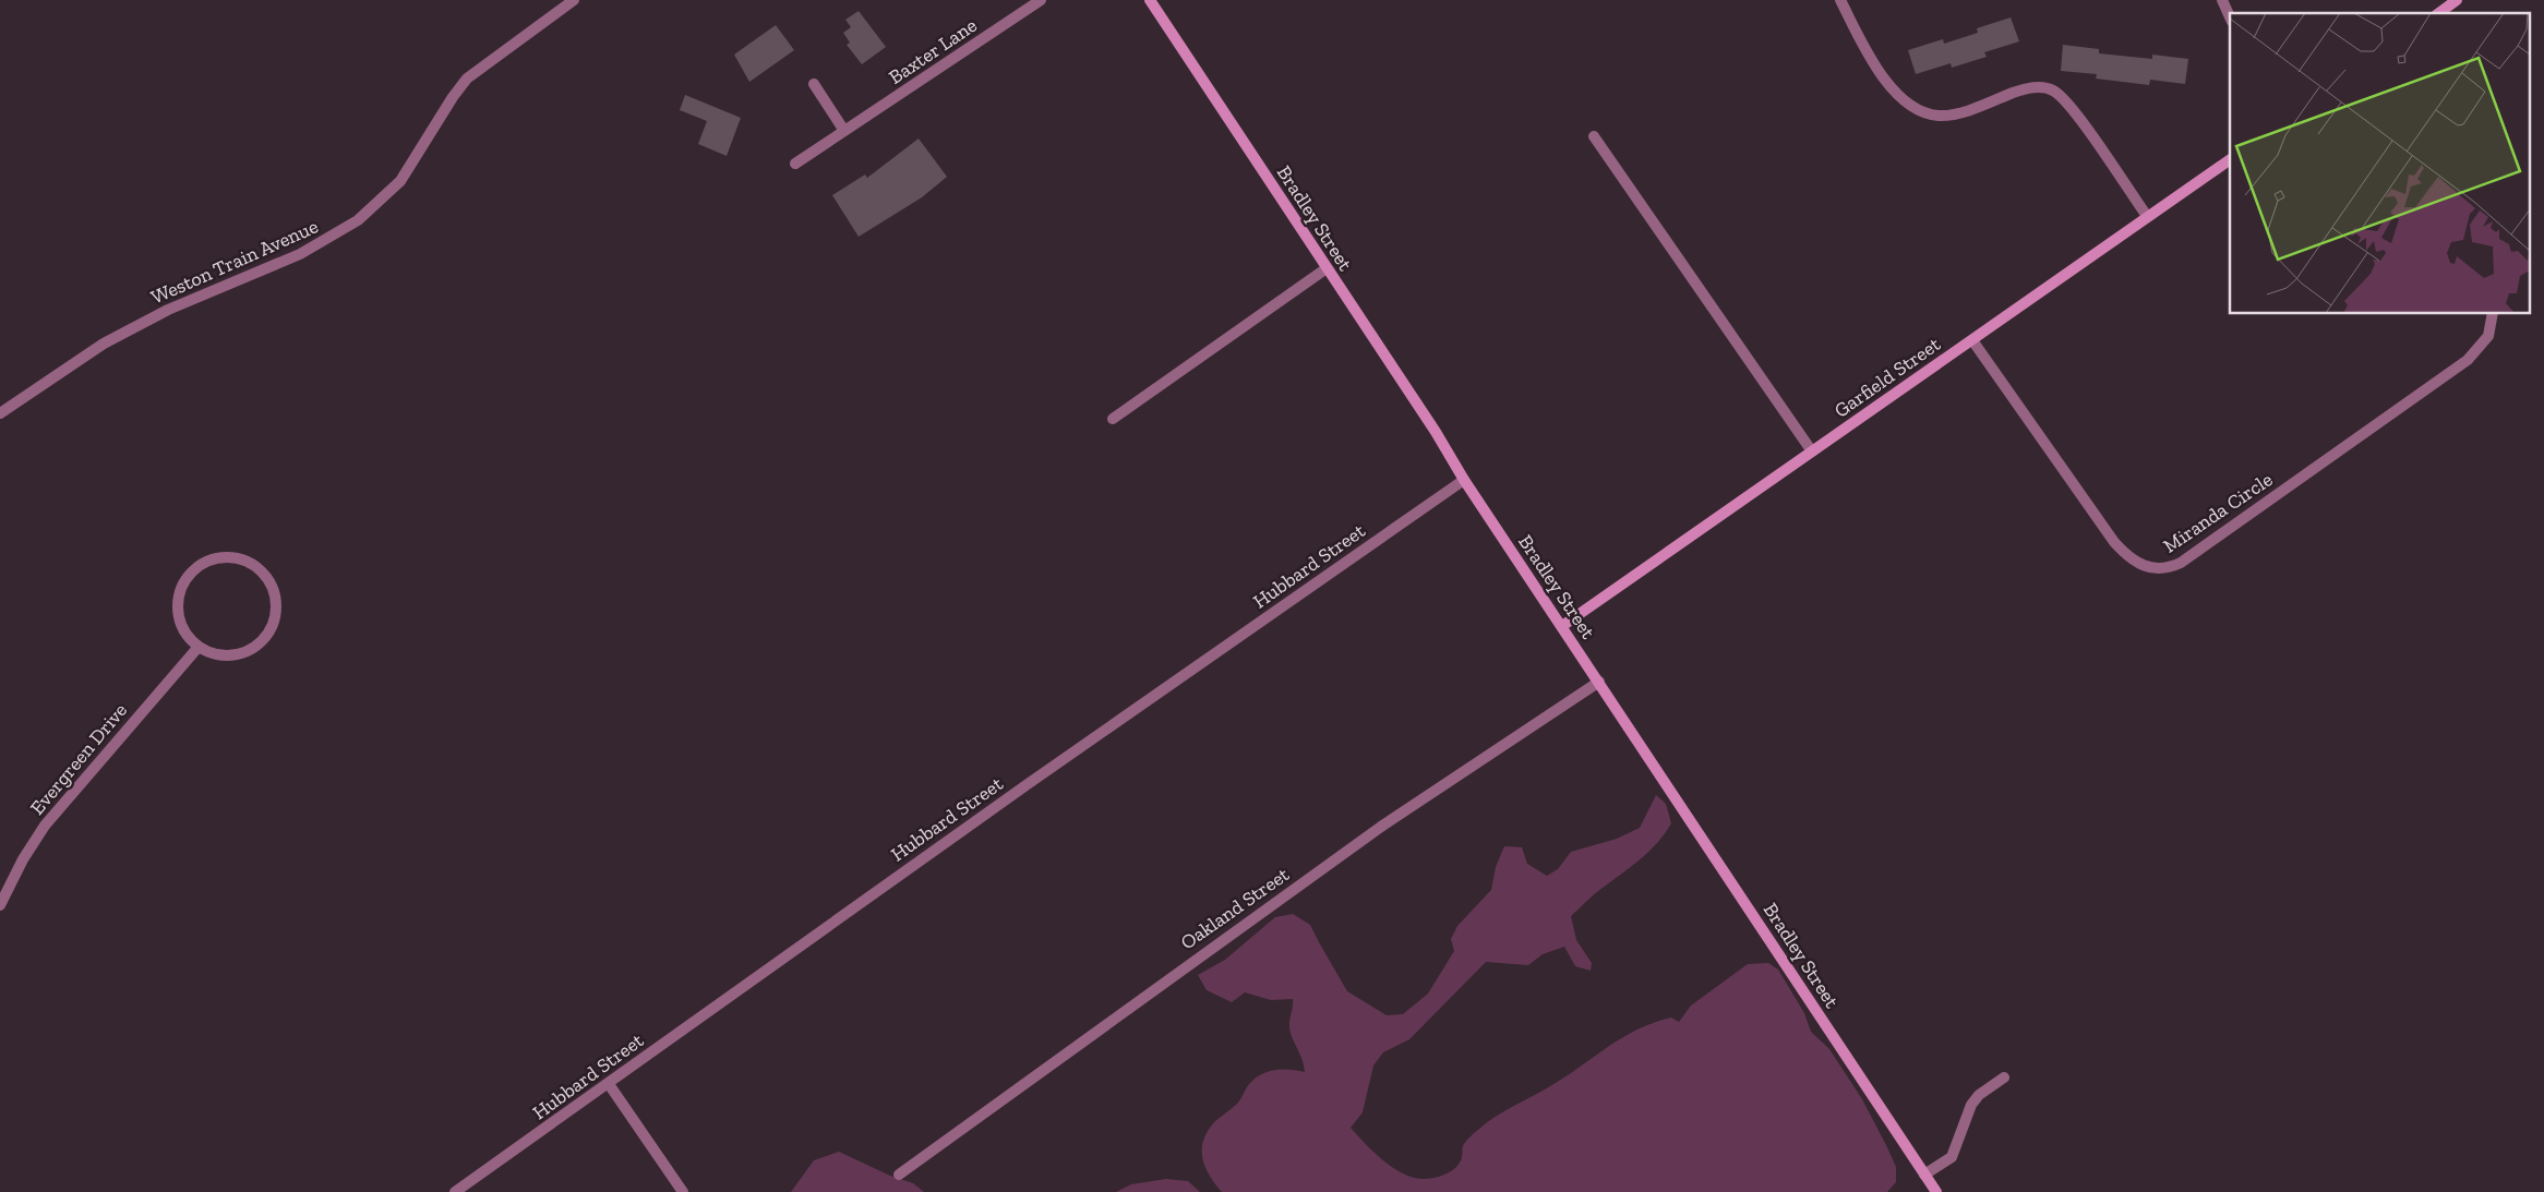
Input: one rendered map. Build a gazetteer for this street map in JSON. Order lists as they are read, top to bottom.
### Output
{
  "streets": {
    "main road": ["Bradley Street", "Garfield Street"],
    "street": [
      "Baxter Lane",
      "Weston Train Avenue",
      "Miranda Circle",
      "Hubbard Street",
      "Evergreen Drive",
      "Oakland Street"
    ]
  },
  "crossings": [
    ["Bradley Street", "Garfield Street"],
    ["Bradley Street", "Hubbard Street"],
    ["Bradley Street", "Oakland Street"],
    ["Garfield Street", "Miranda Circle"]
  ]
}
